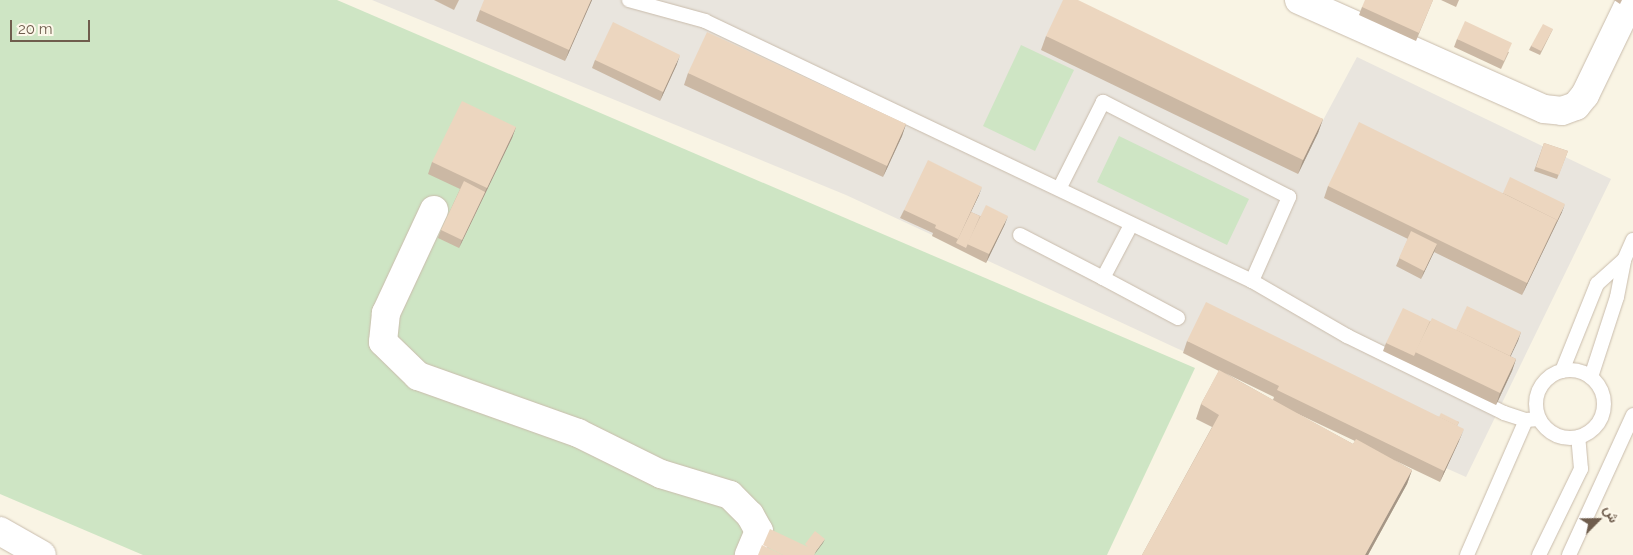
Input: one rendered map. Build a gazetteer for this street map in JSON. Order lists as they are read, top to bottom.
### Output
{
  "scale_bar": "20 m",
  "north": "top right"
}
